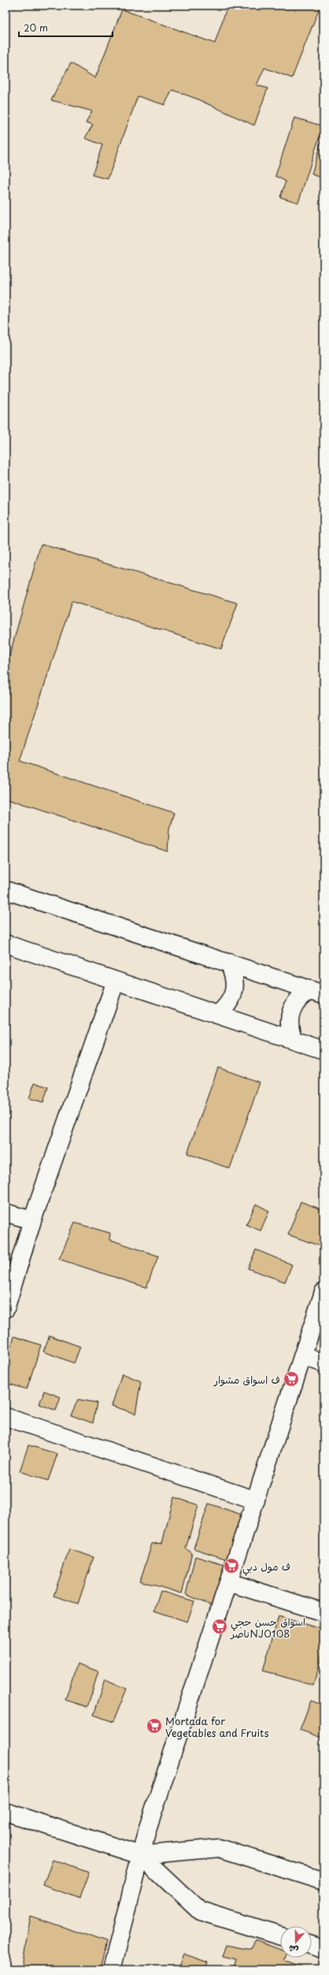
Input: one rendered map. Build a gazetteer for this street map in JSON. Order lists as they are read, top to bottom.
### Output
{
  "places": {
    "supermarket": [
      "ف اسواق مشوار",
      "ف مول دبي",
      "اسواق حسن حجي ناصرNJ0108",
      "Mortada for Vegetables and Fruits"
    ]
  },
  "scale_bar": "20 m",
  "north": "bottom"
}
